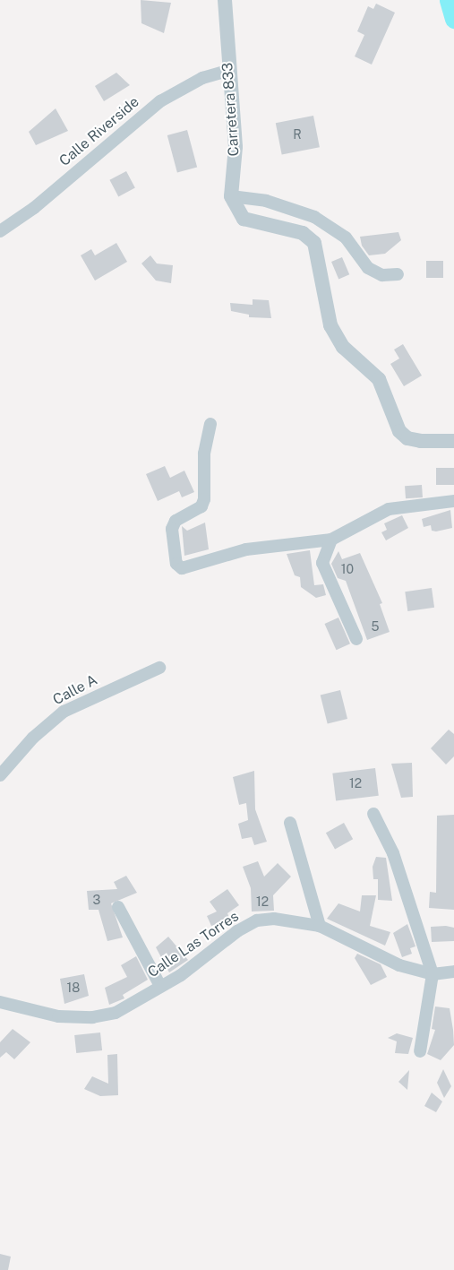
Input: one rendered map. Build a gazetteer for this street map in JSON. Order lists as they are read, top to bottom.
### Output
{
  "streets": {
    "street": [
      "Carretera 833",
      "Calle Riverside",
      "Calle A",
      "Calle Las Torres"
    ]
  },
  "crossings": [
    ["Carretera 833", "Calle Riverside"]
  ],
  "house_numbers": [
    "R",
    "10",
    "5",
    "12",
    "3",
    "12",
    "18"
  ]
}
